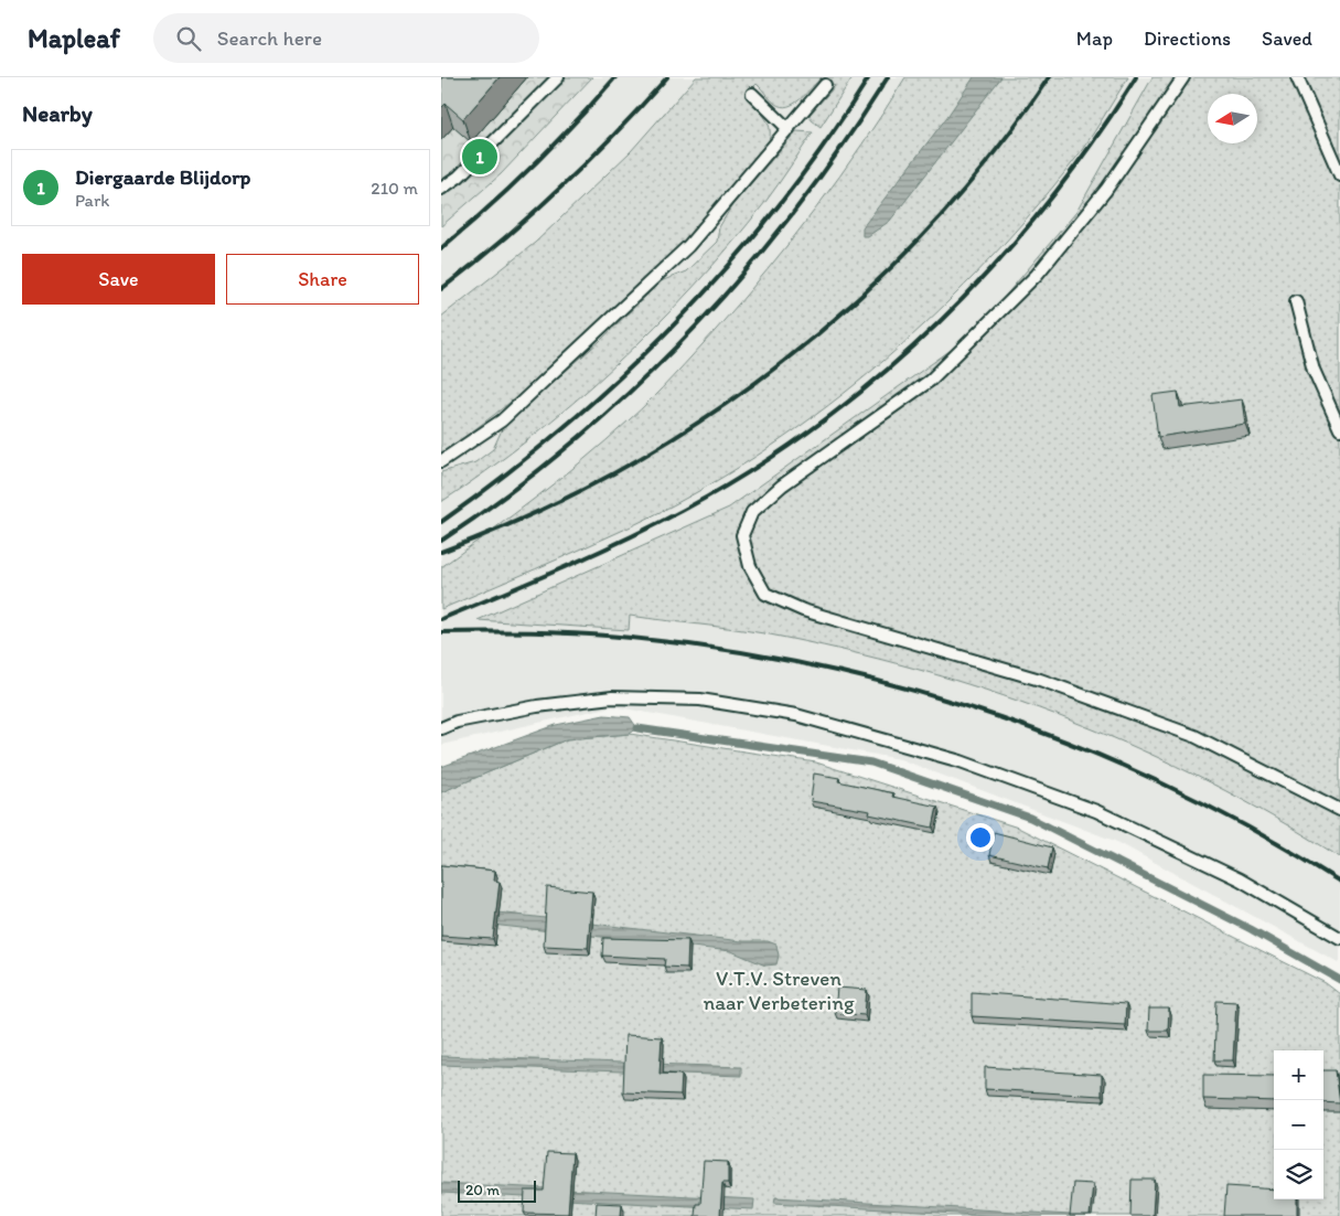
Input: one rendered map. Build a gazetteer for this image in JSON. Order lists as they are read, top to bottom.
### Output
{
  "parks": ["V.T.V. Streven naar Verbetering"],
  "scale_bar": "20 m",
  "north": "left",
  "page": {
    "header": "Mapleaf",
    "search": "Search here",
    "nav": ["Map", "Directions", "Saved"],
    "heading": "Nearby",
    "pins": "1",
    "list": [
      {
        "mark": "1",
        "name": "Diergaarde Blijdorp",
        "note": "Park",
        "value": "210 m"
      }
    ],
    "buttons": ["Save", "Share"],
    "map_buttons": ["+", "−"],
    "scale": "20 m"
  }
}
